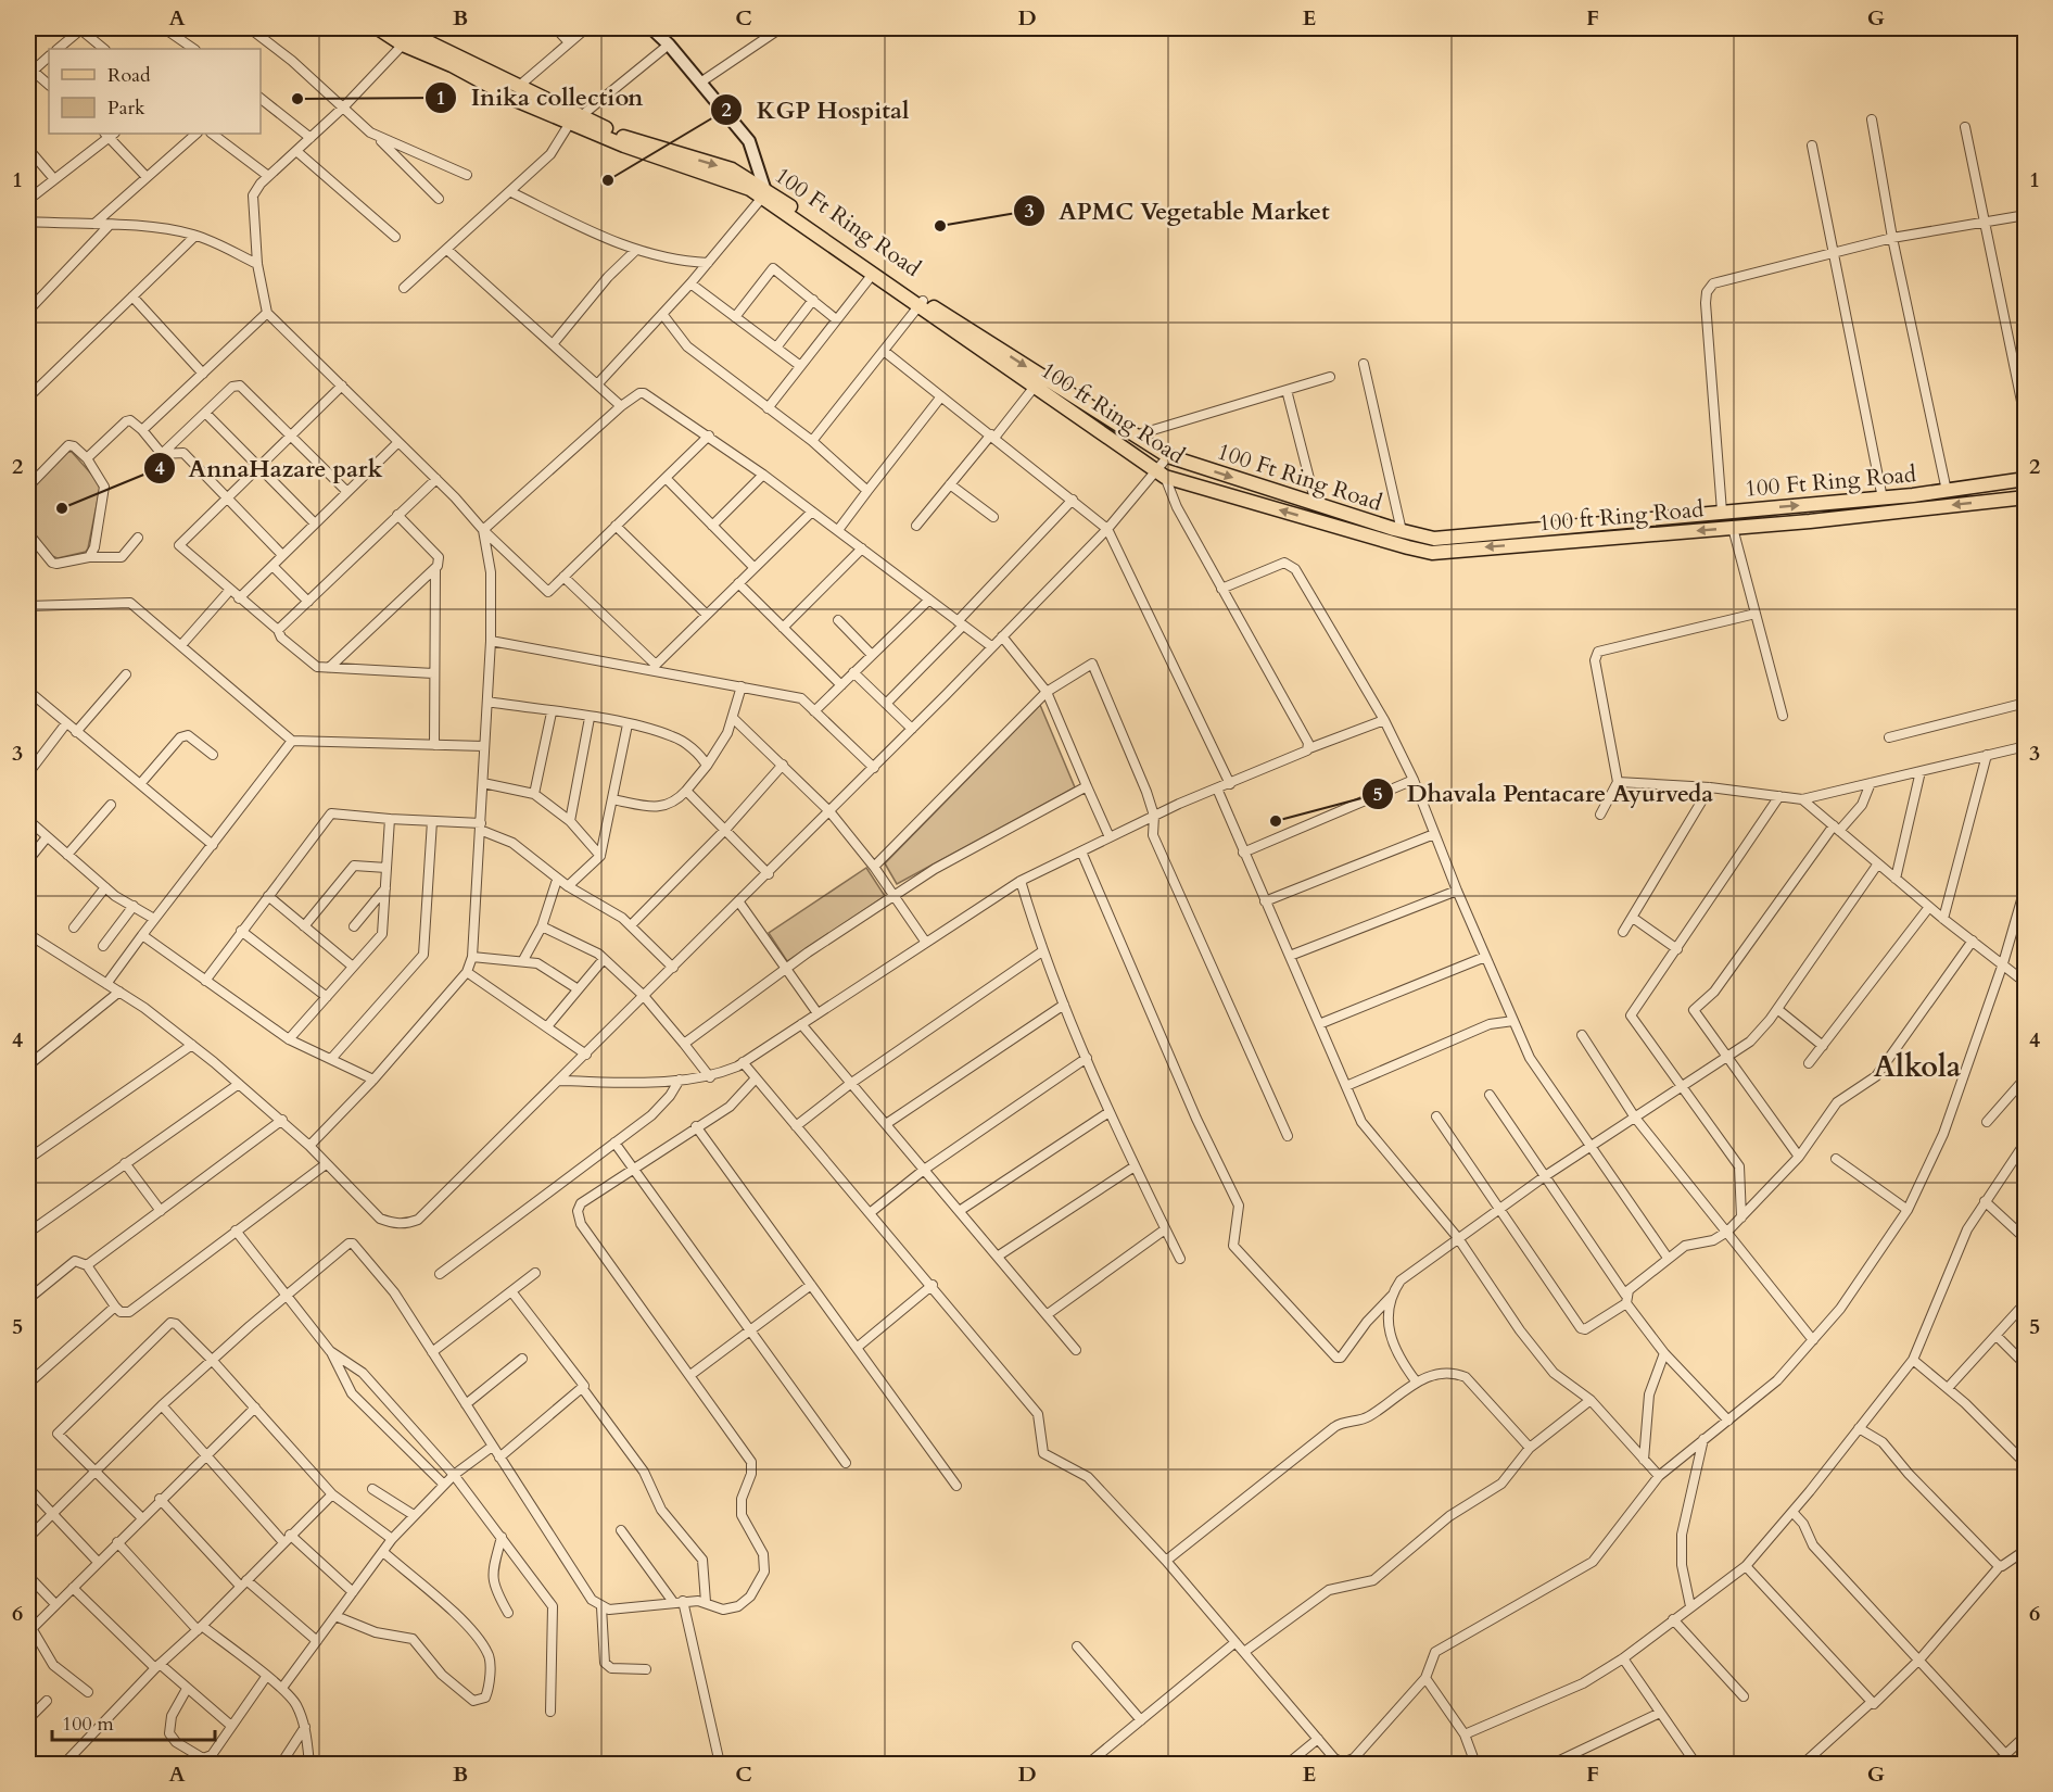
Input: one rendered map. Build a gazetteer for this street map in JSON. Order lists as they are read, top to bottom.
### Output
{
  "streets": {
    "main road": ["100 Ft Ring Road", "100 ft Ring Road"]
  },
  "crossings": [
    ["100 Ft Ring Road", "100 ft Ring Road"]
  ],
  "one_way": ["100 Ft Ring Road", "100 ft Ring Road"],
  "districts": ["Alkola"],
  "places": [
    "Inika collection",
    "KGP Hospital",
    "APMC Vegetable Market",
    "AnnaHazare park",
    "Dhavala Pentacare Ayurveda"
  ],
  "legend": ["Road", "Park"],
  "scale_bar": "100 m",
  "grid": {
    "columns": [
      "A",
      "B",
      "C",
      "D",
      "E",
      "F",
      "G"
    ],
    "rows": [
      "1",
      "2",
      "3",
      "4",
      "5",
      "6"
    ]
  }
}
